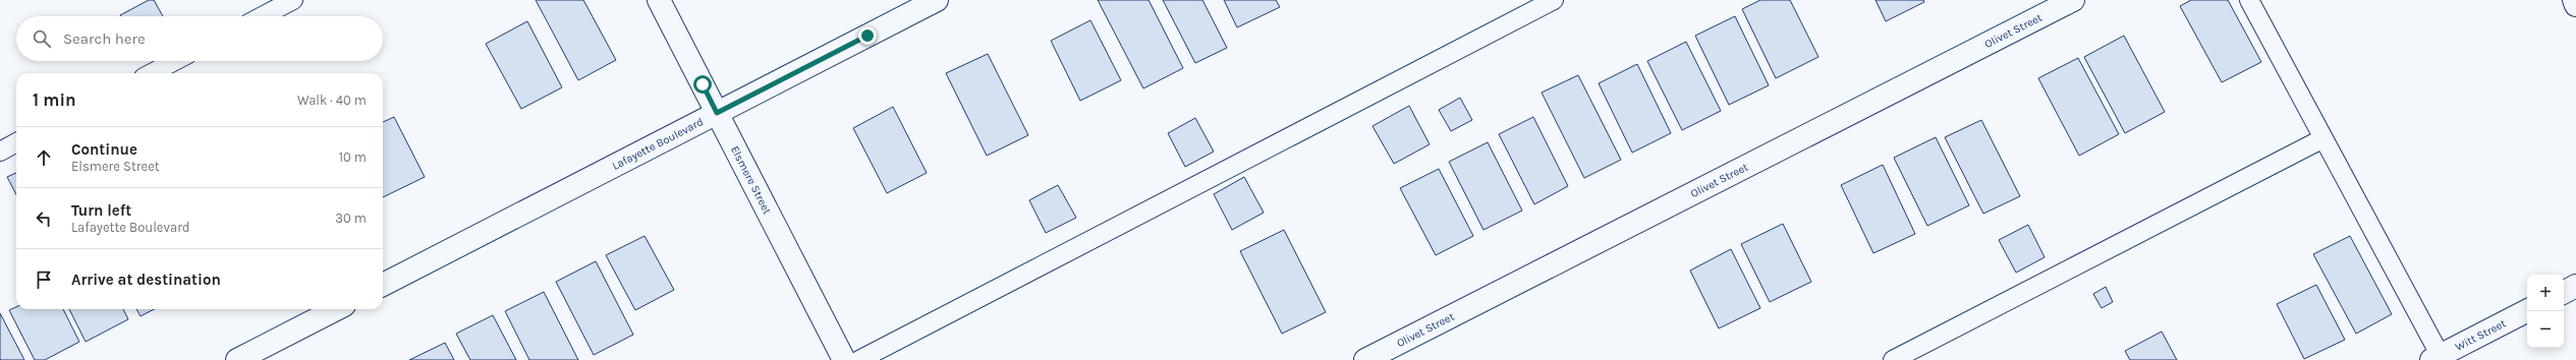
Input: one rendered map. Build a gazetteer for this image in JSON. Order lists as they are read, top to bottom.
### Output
{
  "streets": {
    "street": [
      "Olivet Street",
      "Lafayette Boulevard",
      "Elsmere Street",
      "Witt Street"
    ]
  },
  "crossings": [
    ["Lafayette Boulevard", "Elsmere Street"]
  ],
  "page": {
    "search": "Search here",
    "heading": ["1 min", "Walk · 40 m"],
    "list": [
      ["Continue", "Elsmere Street", "10 m"],
      ["Turn left", "Lafayette Boulevard", "30 m"],
      "Arrive at destination"
    ],
    "map_buttons": ["+", "−"]
  }
}
